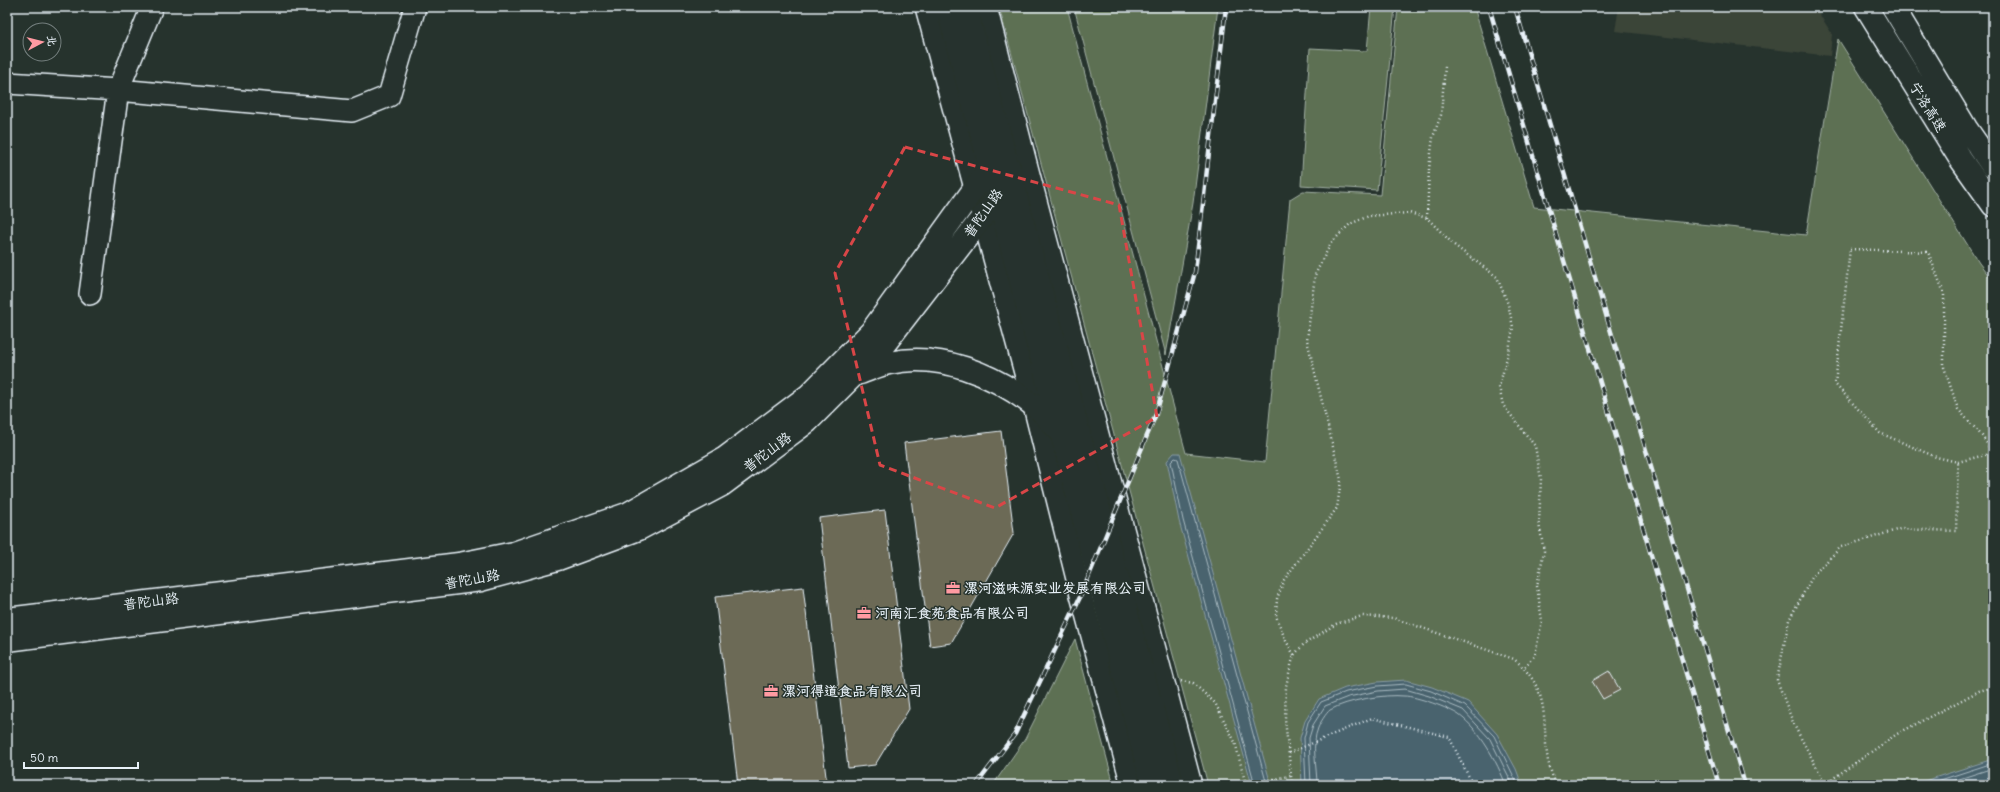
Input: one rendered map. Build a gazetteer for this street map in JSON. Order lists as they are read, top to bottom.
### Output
{
  "streets": {
    "main road": ["宁洛高速", "普陀山路"]
  },
  "places": {
    "office": ["漯河滋味源实业发展有限公司", "河南汇食苑食品有限公司", "漯河得道食品有限公司"]
  },
  "scale_bar": "50 m",
  "north": "right"
}
